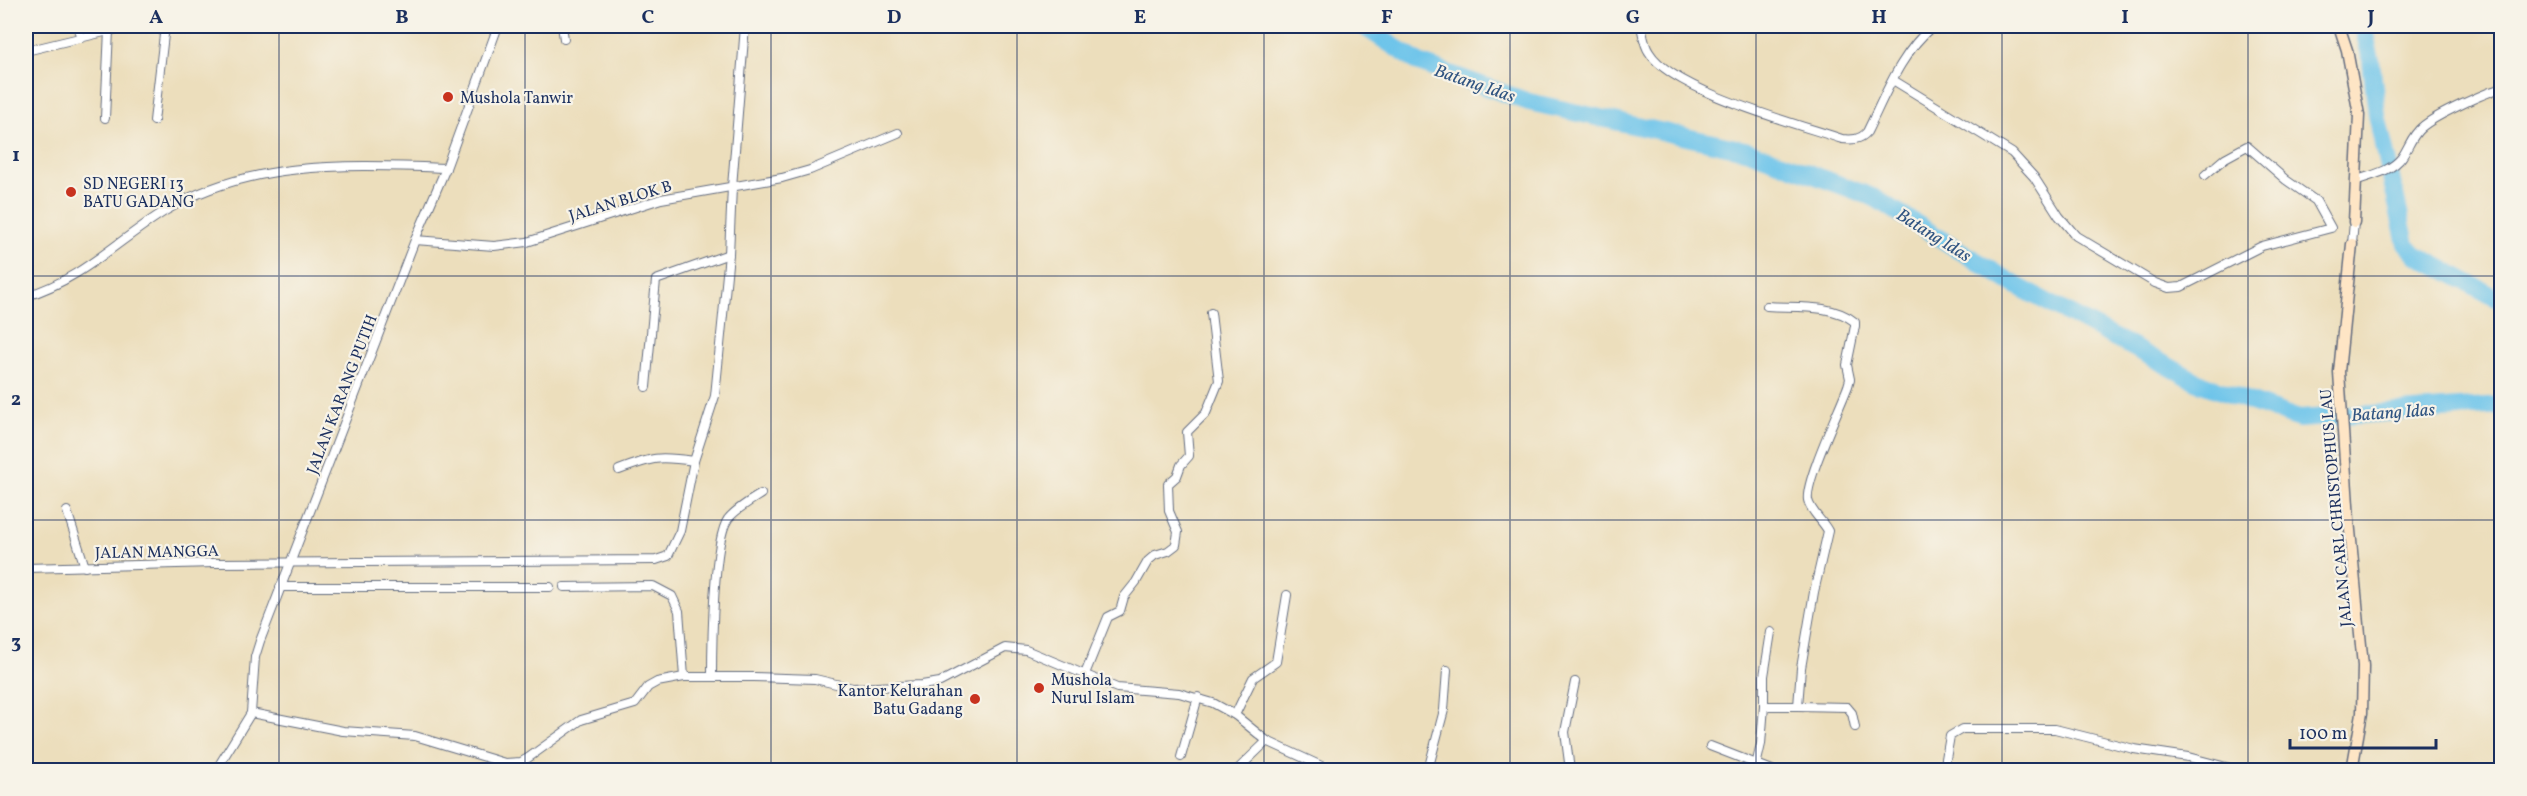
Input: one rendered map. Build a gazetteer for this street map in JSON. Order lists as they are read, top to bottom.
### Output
{
  "streets": {
    "street": [
      "JALAN BLOK B",
      "JALAN KARANG PUTIH",
      "JALAN CARL CHRISTOPHUS LAU",
      "JALAN MANGGA"
    ]
  },
  "crossings": [
    ["JALAN BLOK B", "JALAN KARANG PUTIH"],
    ["JALAN KARANG PUTIH", "JALAN MANGGA"]
  ],
  "water": ["Batang Idas"],
  "places": [
    "Mushola Tanwir",
    "SD NEGERI 13 BATU GADANG",
    "Mushola Nurul Islam",
    "Kantor Kelurahan Batu Gadang"
  ],
  "scale_bar": "100 m",
  "grid": {
    "columns": [
      "A",
      "B",
      "C",
      "D",
      "E",
      "F",
      "G",
      "H",
      "I",
      "J"
    ],
    "rows": ["1", "2", "3"]
  }
}
